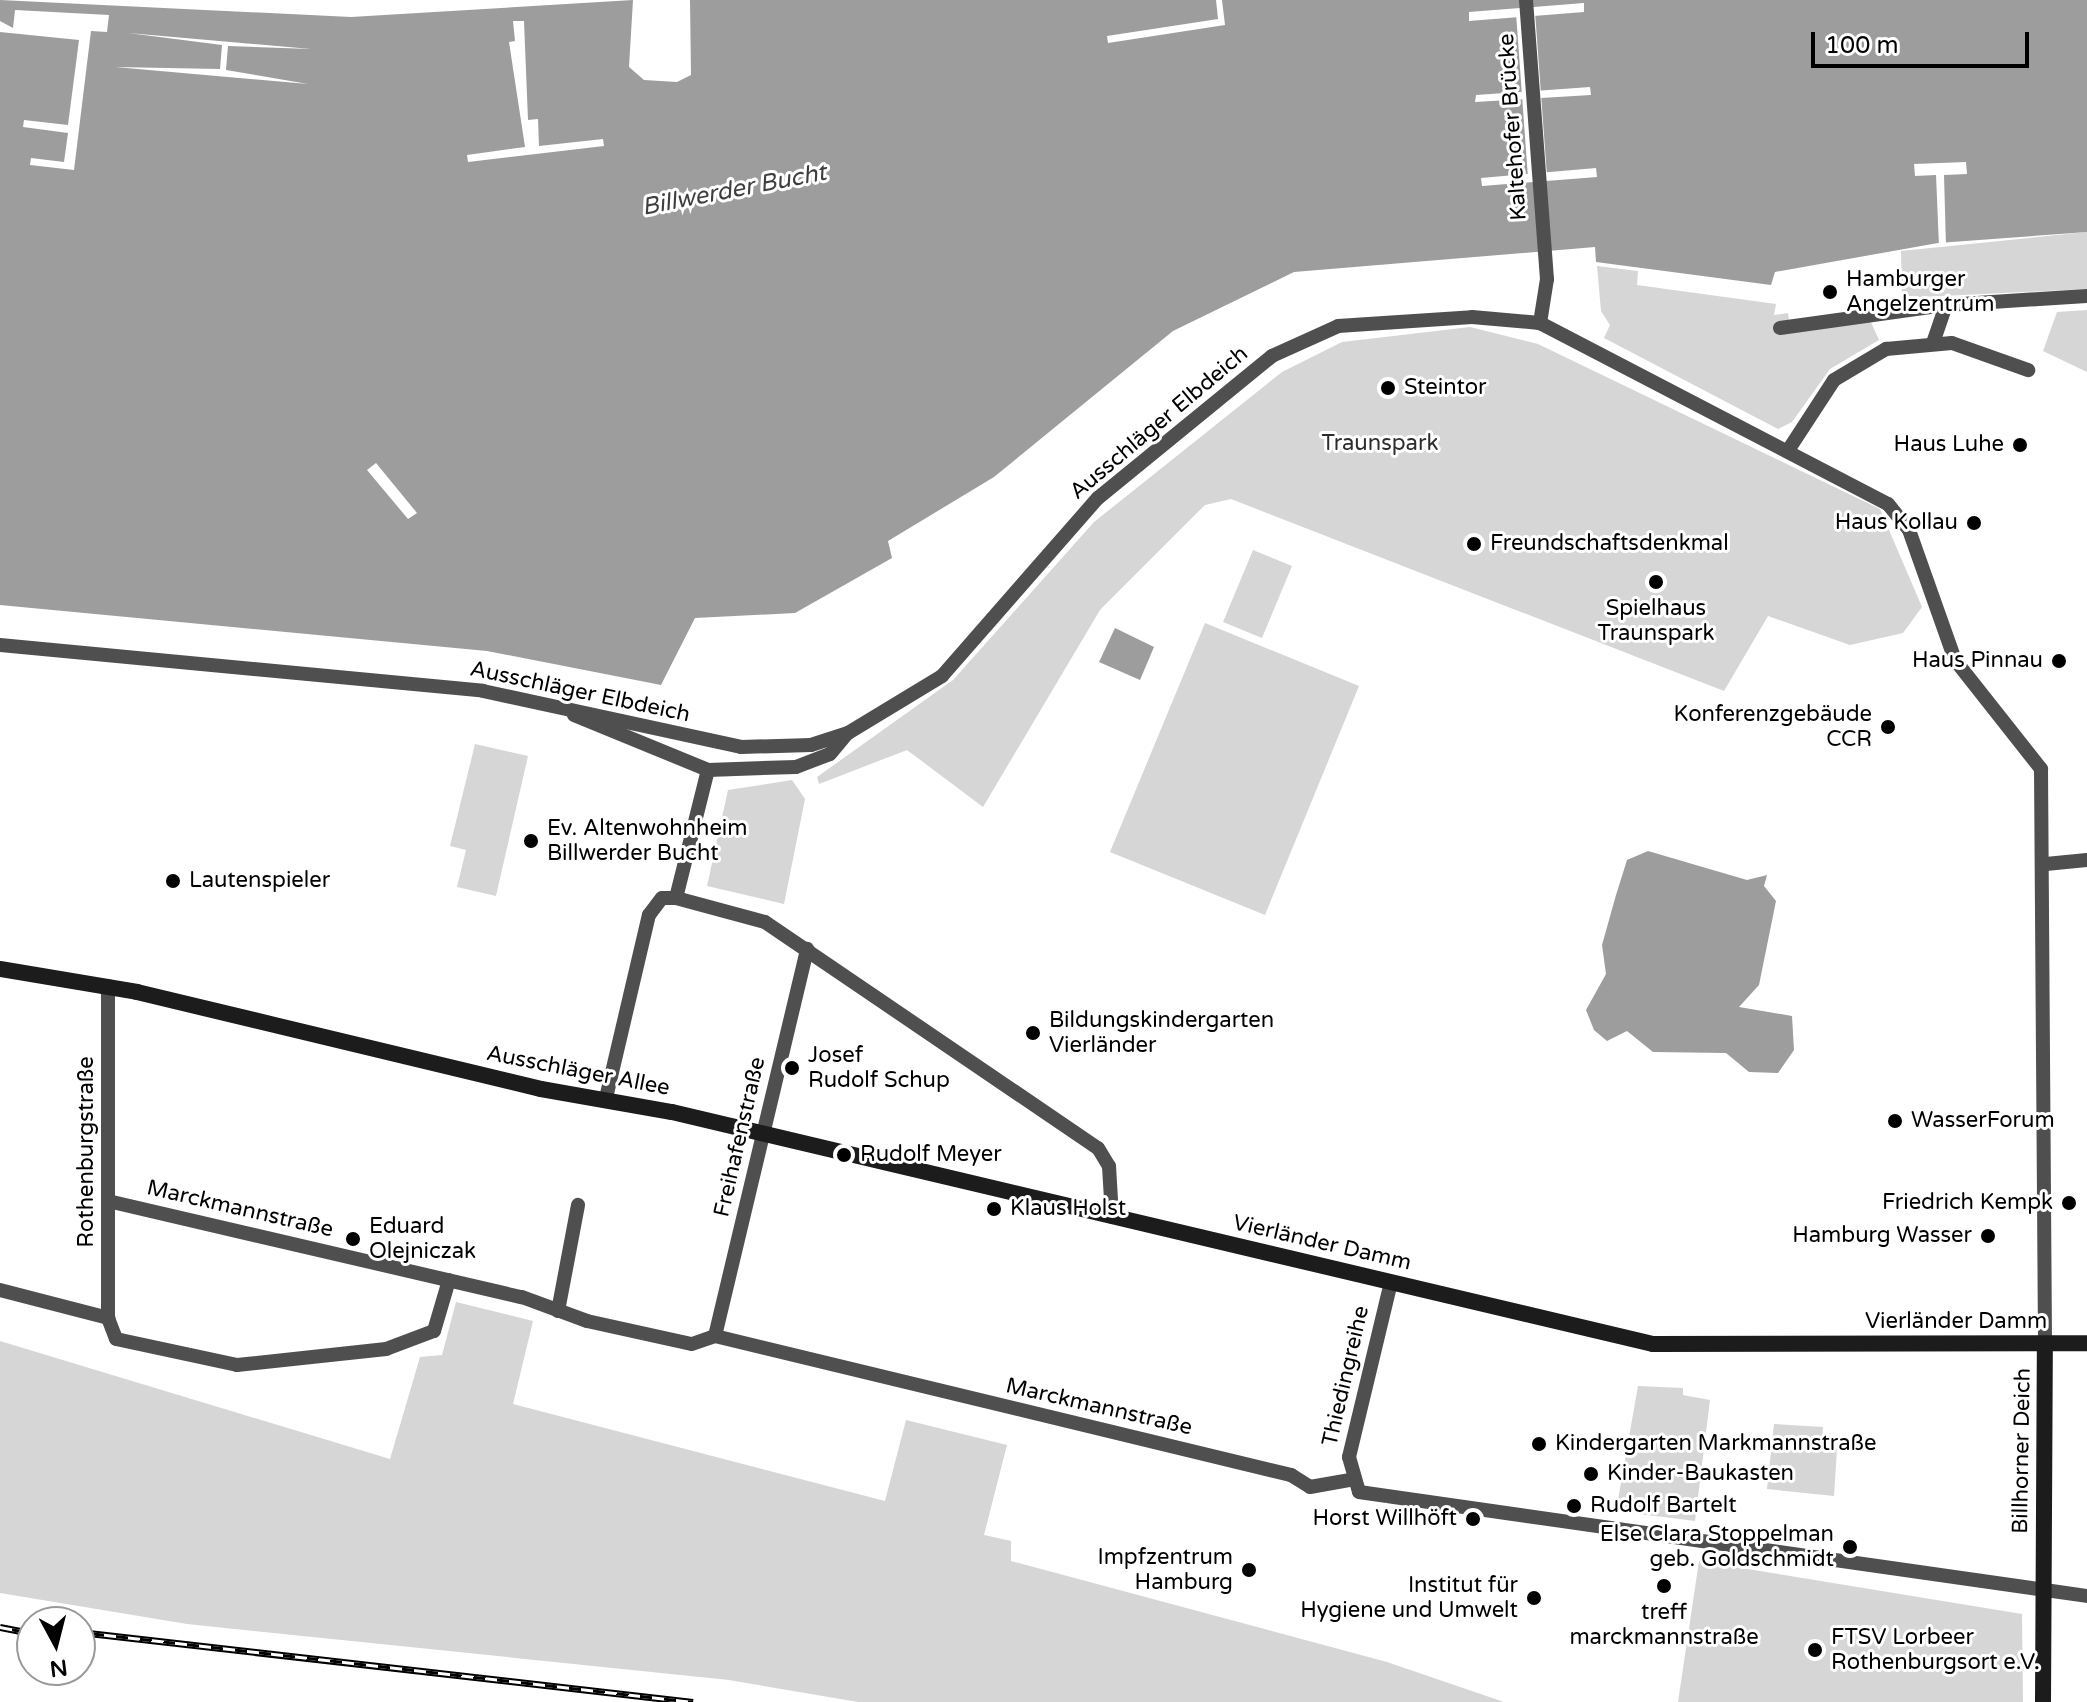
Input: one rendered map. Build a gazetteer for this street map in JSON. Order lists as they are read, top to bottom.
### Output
{
  "streets": {
    "street": [
      "Kaltehofer Brücke",
      "Ausschläger Elbdeich",
      "Ausschläger Allee",
      "Freihafenstraße",
      "Rothenburgstraße",
      "Marckmannstraße",
      "Vierländer Damm",
      "Thiedingreihe",
      "Billhorner Deich"
    ]
  },
  "crossings": [
    ["Kaltehofer Brücke", "Ausschläger Elbdeich"],
    ["Ausschläger Elbdeich", "Billhorner Deich"],
    ["Ausschläger Allee", "Freihafenstraße"],
    ["Ausschläger Allee", "Rothenburgstraße"],
    ["Ausschläger Allee", "Vierländer Damm"],
    ["Freihafenstraße", "Marckmannstraße"],
    ["Rothenburgstraße", "Marckmannstraße"],
    ["Marckmannstraße", "Thiedingreihe"],
    ["Vierländer Damm", "Thiedingreihe"],
    ["Vierländer Damm", "Billhorner Deich"]
  ],
  "water": ["Billwerder Bucht"],
  "parks": ["Traunspark"],
  "places": [
    "Hamburger Angelzentrum",
    "Steintor",
    "Haus Luhe",
    "Haus Kollau",
    "Freundschaftsdenkmal",
    "Spielhaus Traunspark",
    "Haus Pinnau",
    "Konferenzgebäude CCR",
    "Ev. Altenwohnheim Billwerder Bucht",
    "Lautenspieler",
    "Bildungskindergarten Vierländer",
    "Josef Rudolf Schup",
    "WasserForum",
    "Rudolf Meyer",
    "Friedrich Kempk",
    "Klaus Holst",
    "Hamburg Wasser",
    "Eduard Olejniczak",
    "Kindergarten Markmannstraße",
    "Kinder-Baukasten",
    "Rudolf Bartelt",
    "Horst Willhöft",
    "Else Clara Stoppelman geb. Goldschmidt",
    "Impfzentrum Hamburg",
    "treff marckmannstraße",
    "Institut für Hygiene und Umwelt",
    "FTSV Lorbeer Rothenburgsort e.V."
  ],
  "scale_bar": "100 m",
  "north": "bottom"
}
